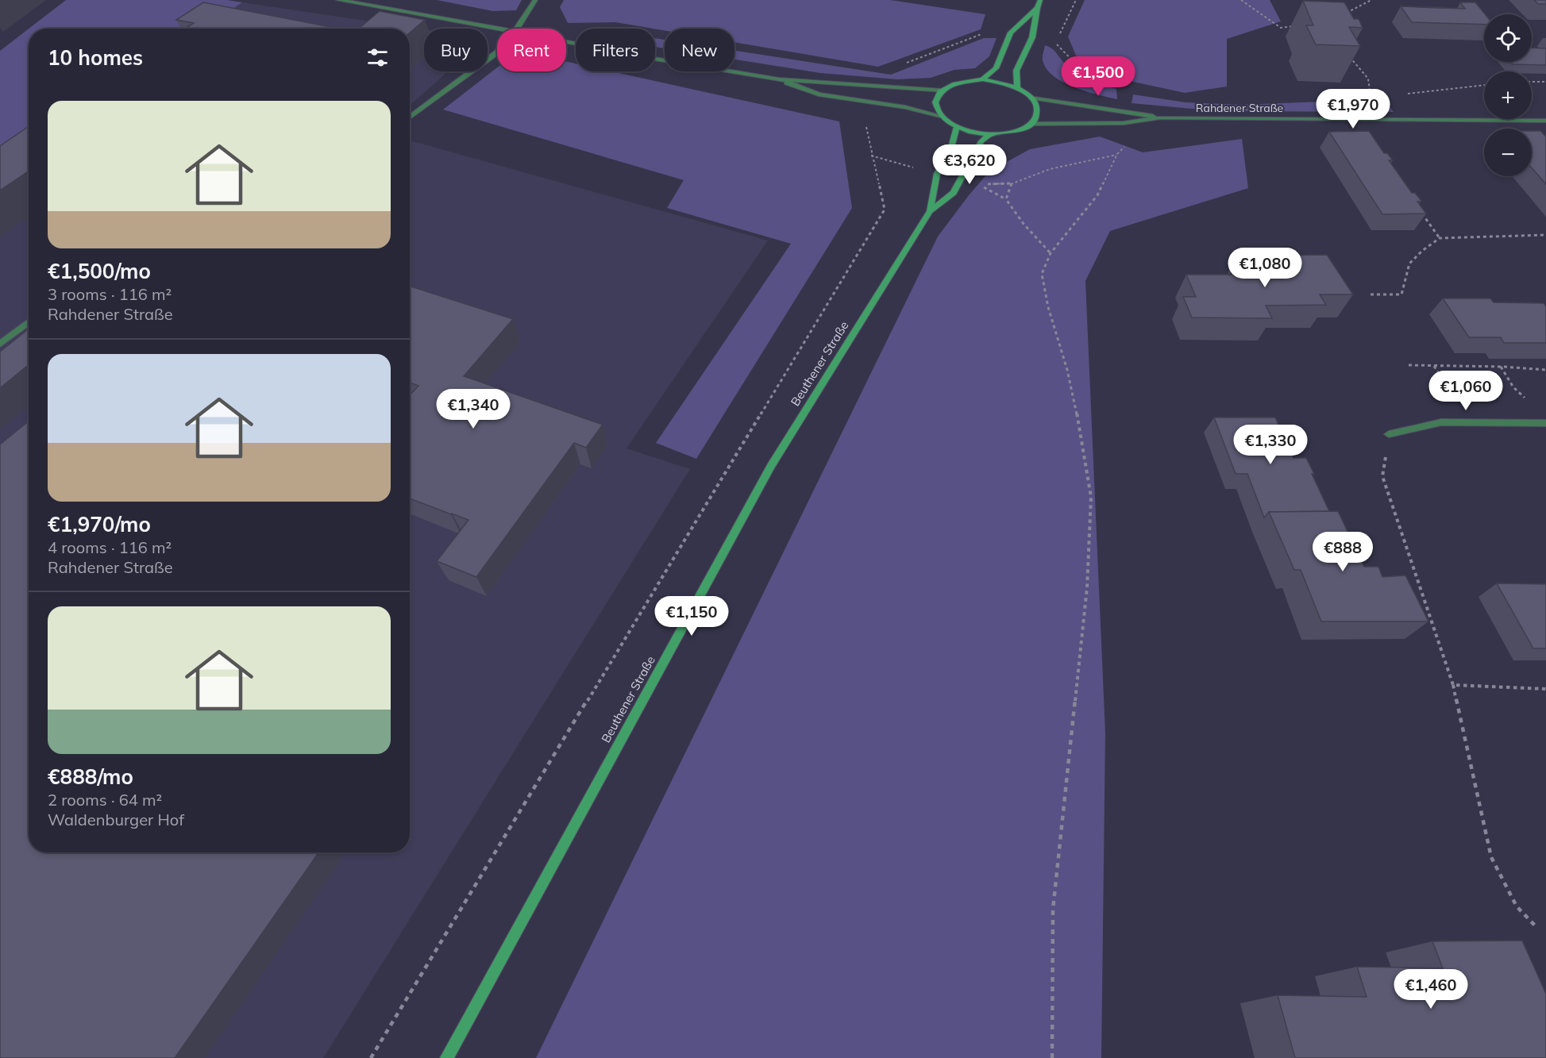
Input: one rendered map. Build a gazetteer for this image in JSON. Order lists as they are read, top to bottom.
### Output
{
  "streets": {
    "main road": ["Beuthener Straße"],
    "street": ["Rahdener Straße"]
  },
  "page": {
    "map_buttons": ["+", "−"],
    "chip": [
      "Buy",
      "Rent",
      "Filters",
      "New"
    ],
    "heading": "10 homes",
    "price": [
      "€1,500",
      "€1,970",
      "€3,620",
      "€1,080",
      "€1,060",
      "€1,340",
      "€1,330",
      "€888",
      "€1,150",
      "€1,460"
    ],
    "list": [
      {
        "name": "€1,500/mo",
        "note": "3 rooms · 116 m² · Rahdener Straße"
      },
      {
        "name": "€1,970/mo",
        "note": "4 rooms · 116 m² · Rahdener Straße"
      },
      {
        "name": "€888/mo",
        "note": "2 rooms · 64 m² · Waldenburger Hof"
      }
    ]
  }
}
